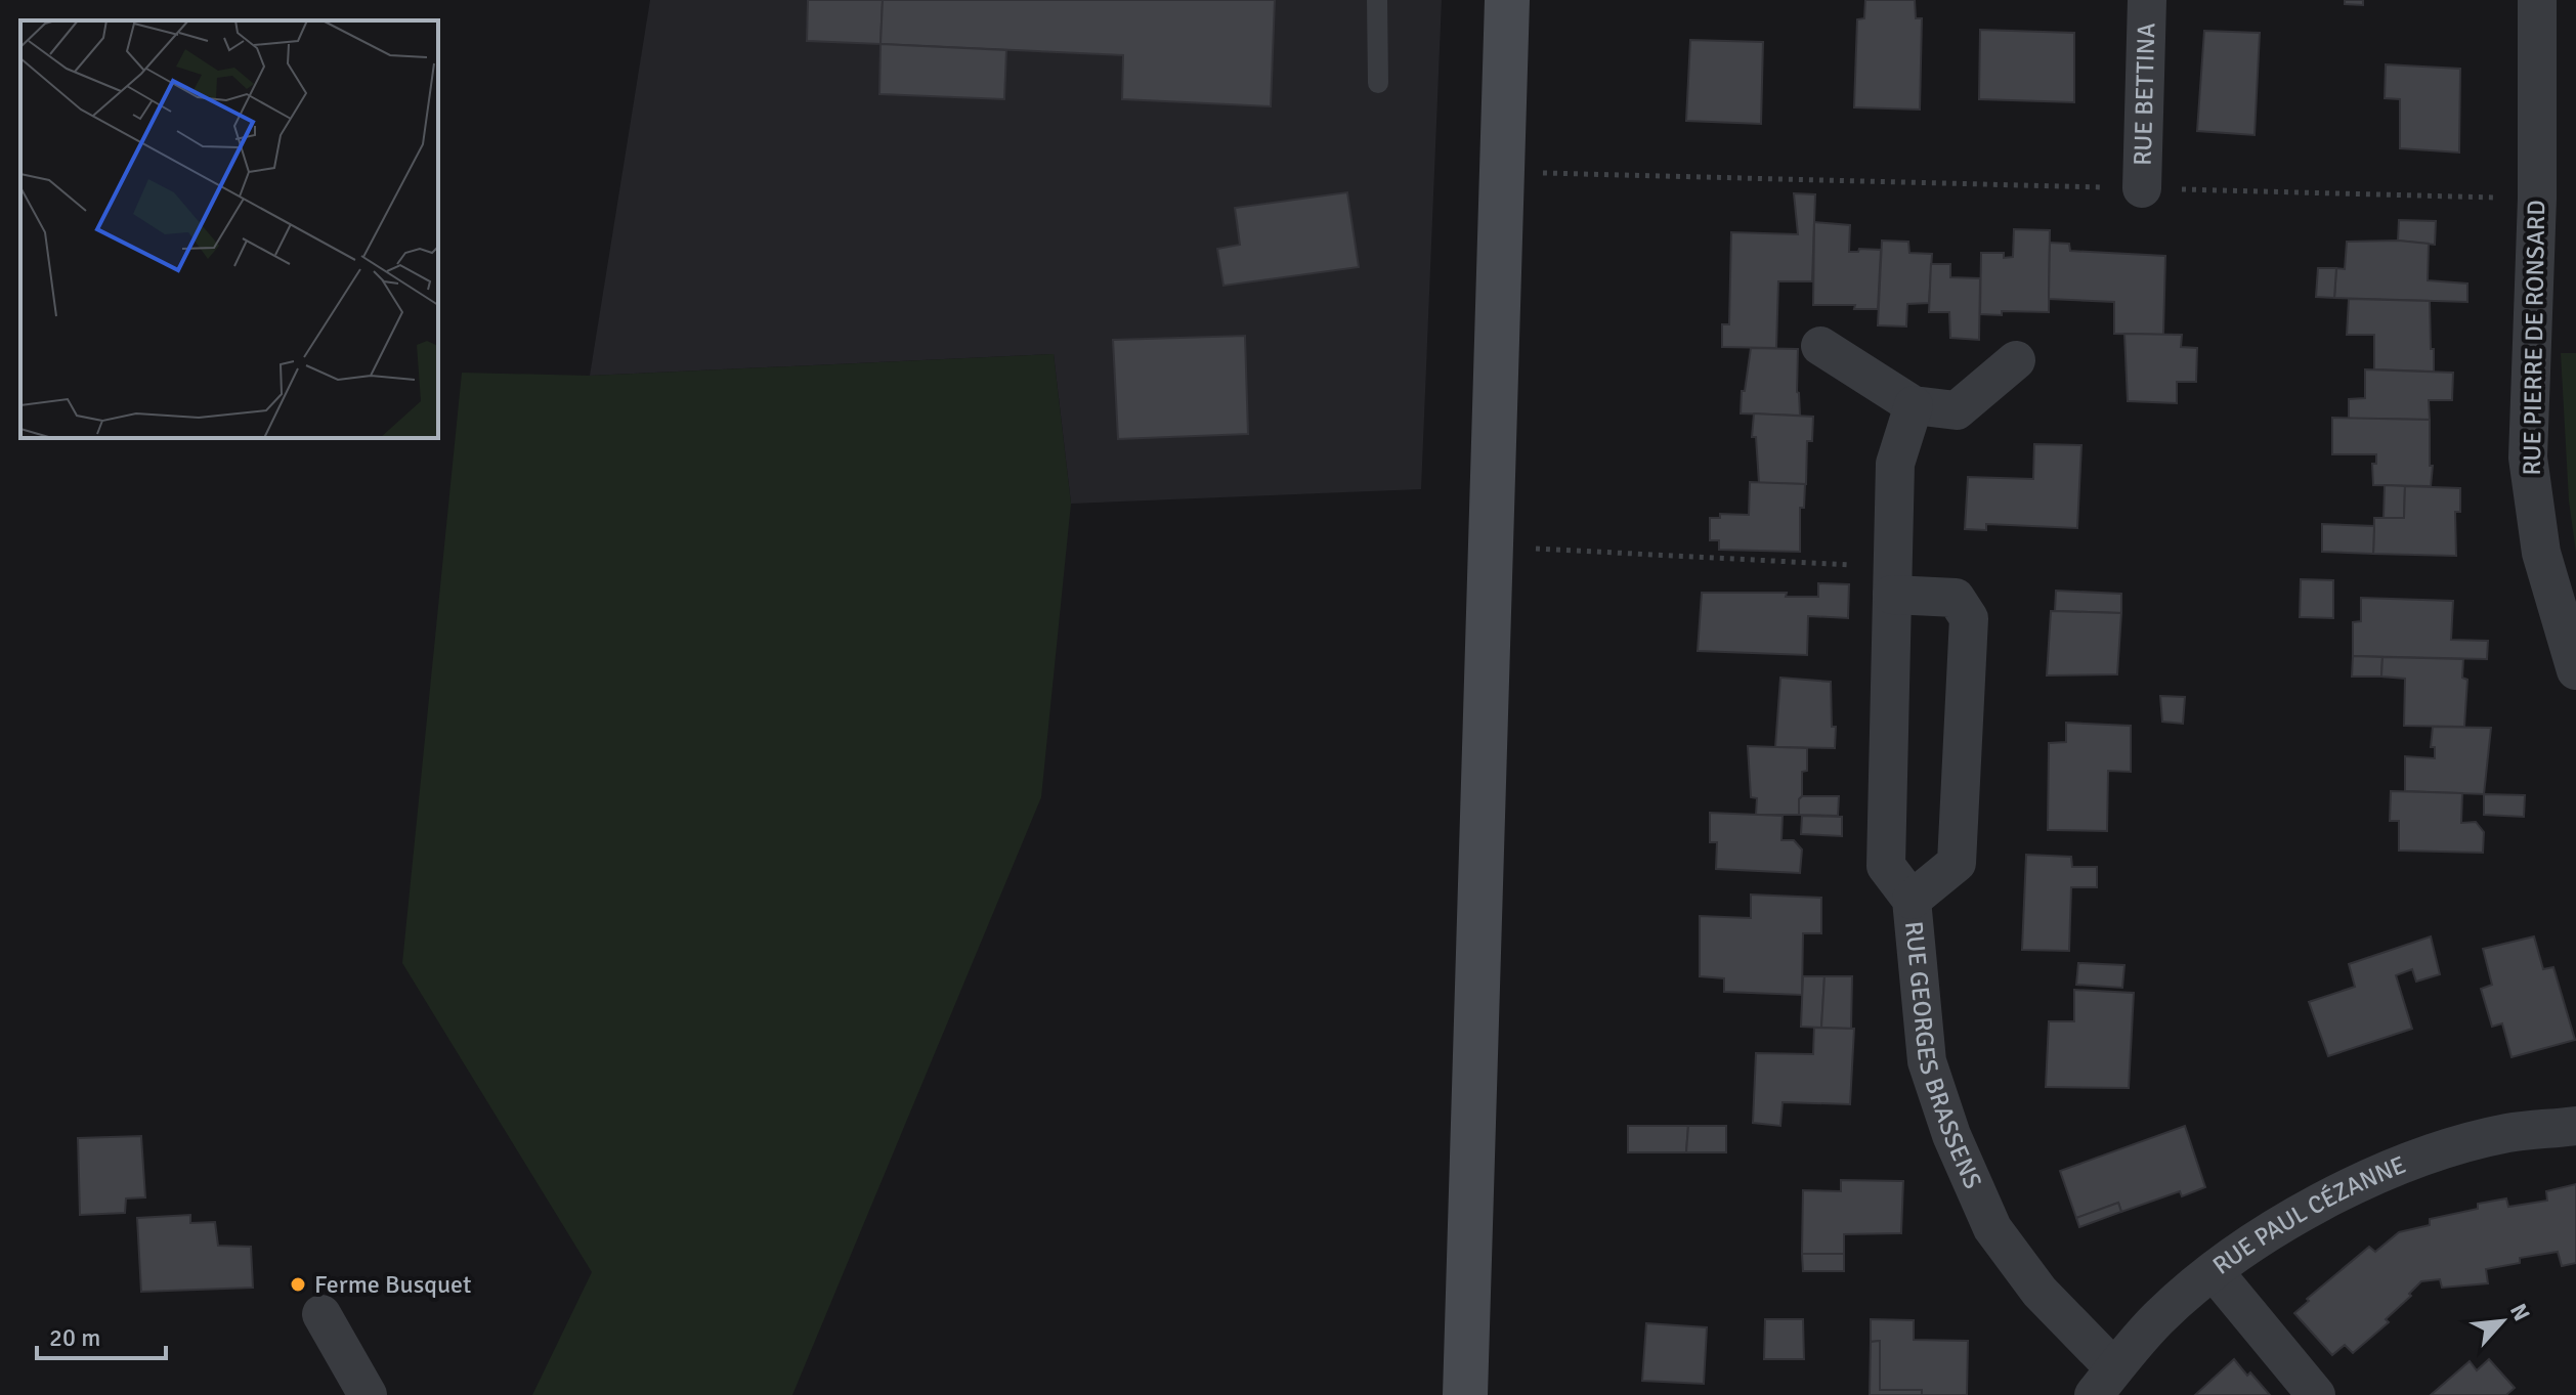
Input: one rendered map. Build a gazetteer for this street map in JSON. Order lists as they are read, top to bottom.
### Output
{
  "streets": {
    "street": [
      "RUE BETTINA",
      "RUE PIERRE DE RONSARD",
      "RUE GEORGES BRASSENS",
      "RUE PAUL CÉZANNE"
    ]
  },
  "crossings": [
    ["RUE GEORGES BRASSENS", "RUE PAUL CÉZANNE"]
  ],
  "places": ["Ferme Busquet"],
  "scale_bar": "20 m",
  "north": "top right"
}
